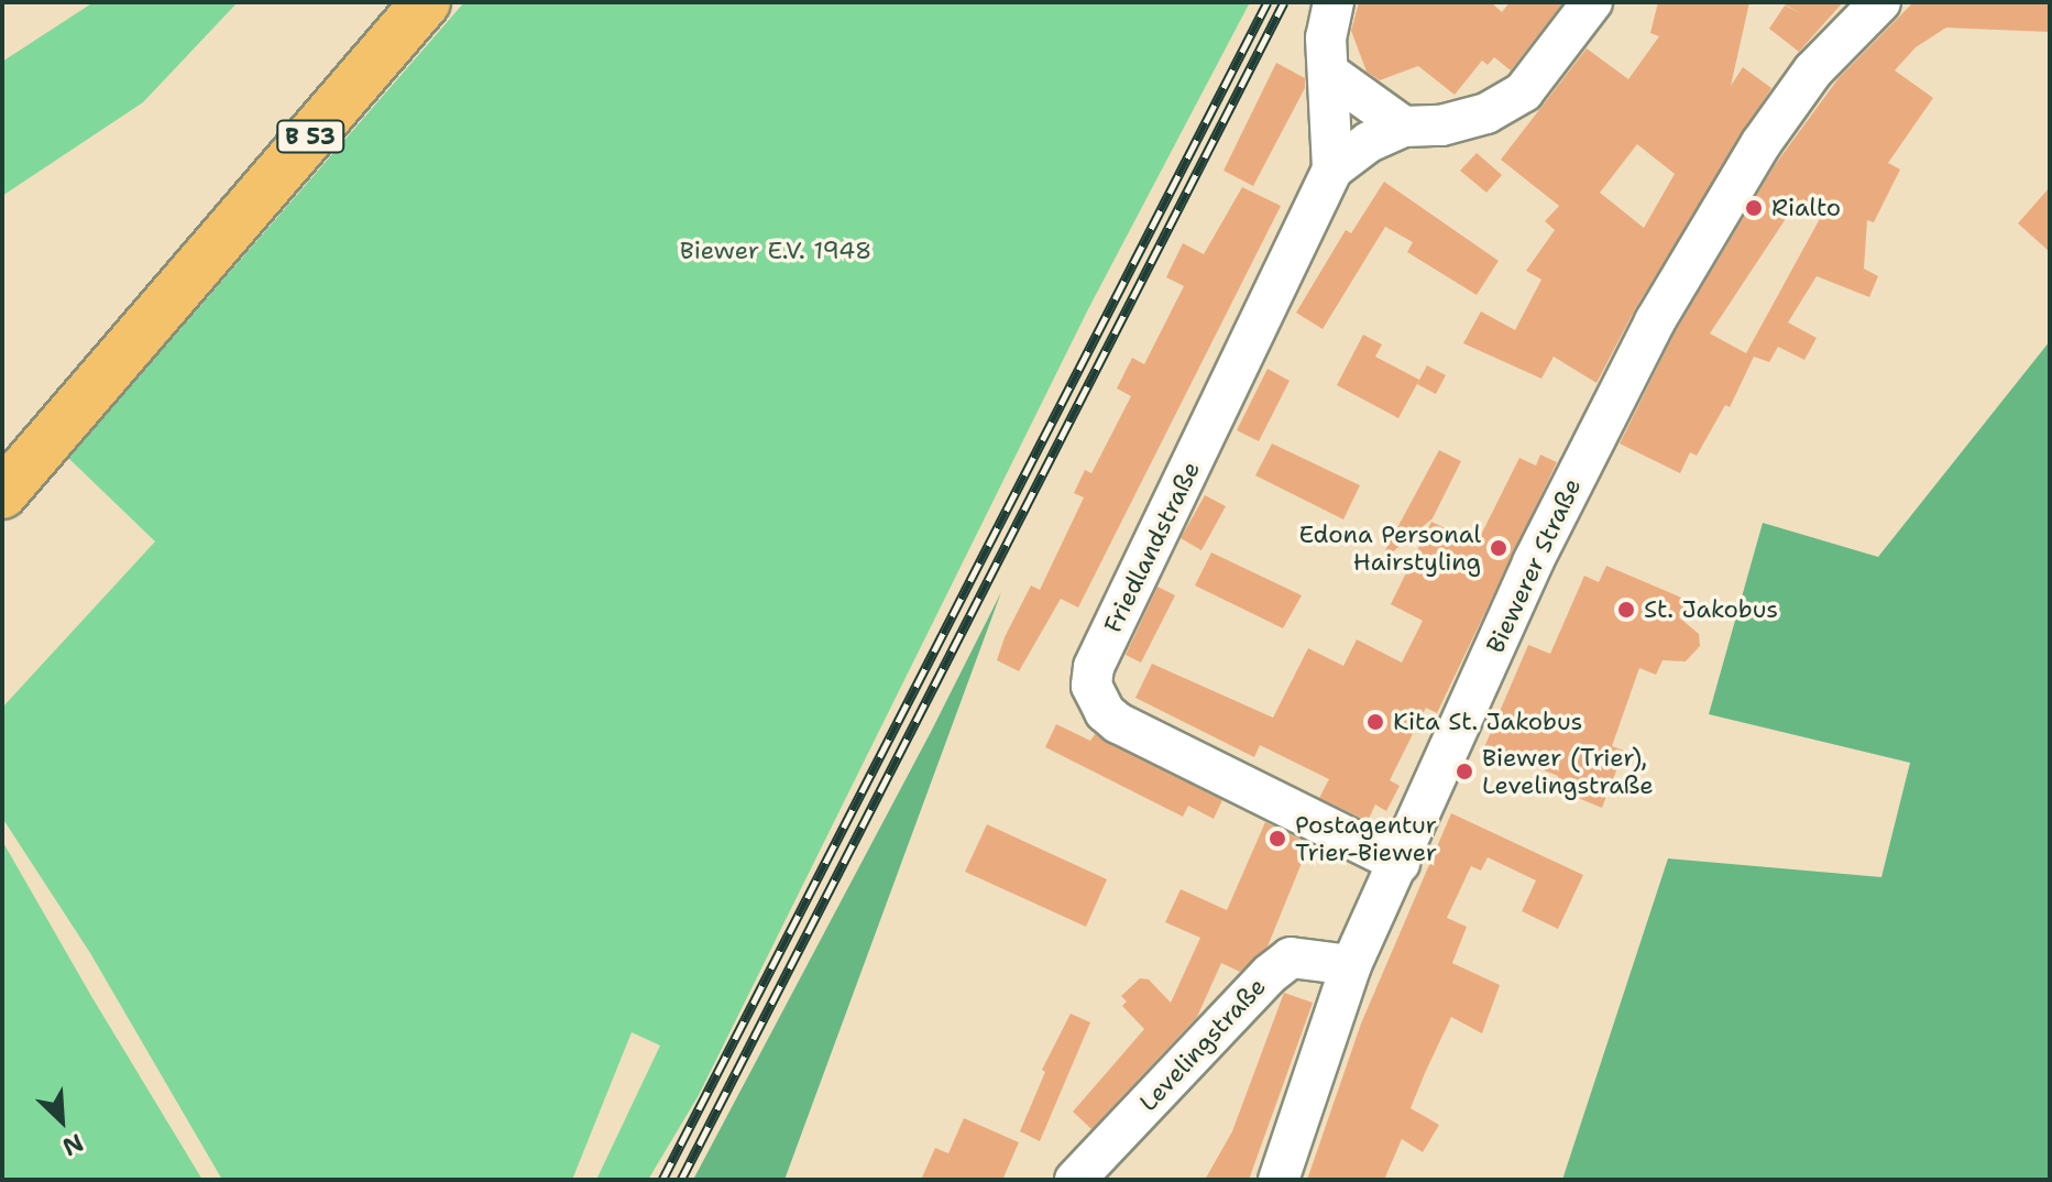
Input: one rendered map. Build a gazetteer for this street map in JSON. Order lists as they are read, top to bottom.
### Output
{
  "streets": {
    "main road": ["B 53"],
    "street": ["Friedlandstraße", "Biewerer Straße", "Levelingstraße"]
  },
  "crossings": [
    ["Friedlandstraße", "Biewerer Straße"],
    ["Biewerer Straße", "Levelingstraße"]
  ],
  "parks": ["Biewer E.V. 1948"],
  "places": [
    "Rialto",
    "Edona Personal Hairstyling",
    "St. Jakobus",
    "Kita St. Jakobus",
    "Biewer (Trier), Levelingstraße",
    "Postagentur Trier-Biewer"
  ],
  "north": "bottom right"
}
